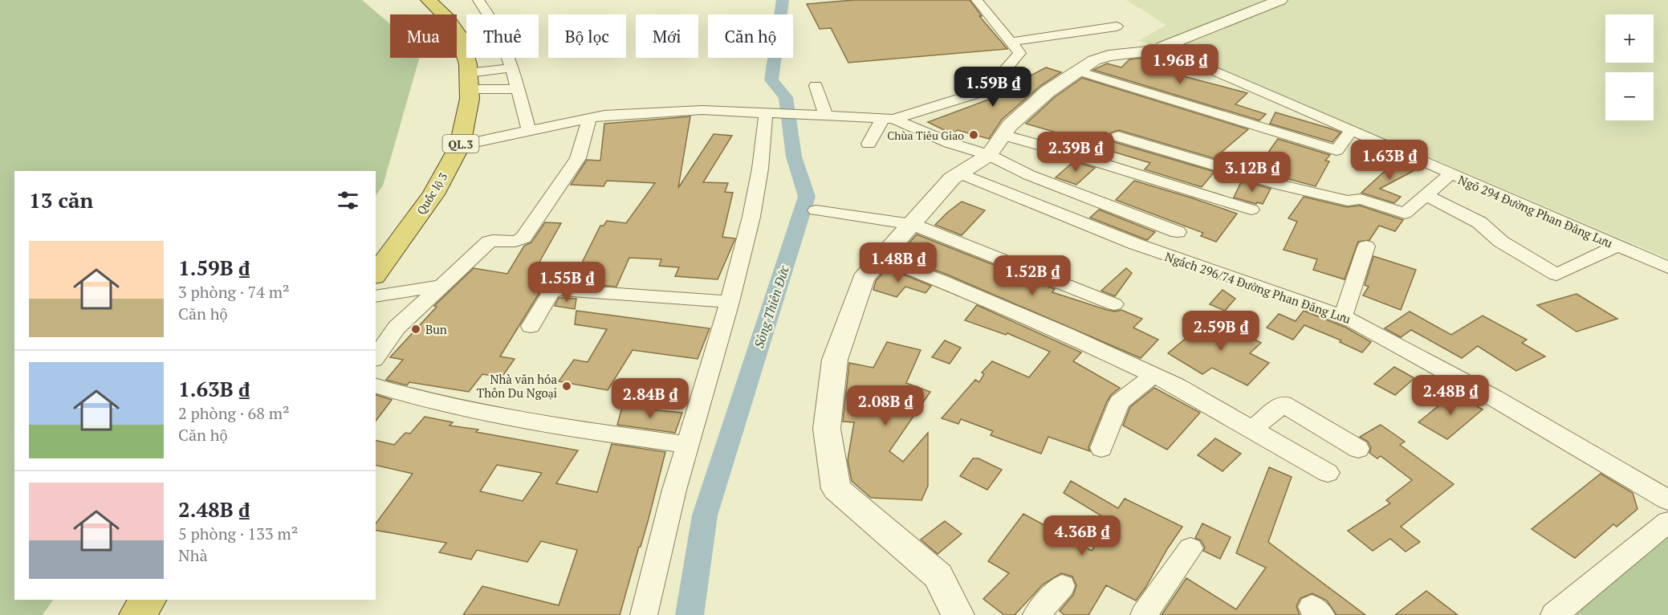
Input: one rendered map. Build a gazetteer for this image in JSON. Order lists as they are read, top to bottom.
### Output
{
  "streets": {
    "highway": ["QL.3", "Quốc lộ 3"],
    "street": ["Ngõ 294 Đường Phan Đăng Lưu", "Ngách 296/74 Đường Phan Đăng Lưu"]
  },
  "water": ["Sông Thiên Đức"],
  "places": ["Chùa Tiêu Giao", "Bun", "Nhà văn hóa Thôn Du Ngoại"],
  "page": {
    "map_buttons": ["+", "−"],
    "chip": [
      "Mua",
      "Thuê",
      "Bộ lọc",
      "Mới",
      "Căn hộ"
    ],
    "price": [
      "1.96B ₫",
      "1.59B ₫",
      "2.39B ₫",
      "1.63B ₫",
      "3.12B ₫",
      "1.48B ₫",
      "1.52B ₫",
      "1.55B ₫",
      "2.59B ₫",
      "2.48B ₫",
      "2.84B ₫",
      "2.08B ₫",
      "4.36B ₫"
    ],
    "heading": "13 căn",
    "list": [
      {
        "name": "1.59B ₫",
        "note": "3 phòng · 74 m² · Căn hộ"
      },
      {
        "name": "1.63B ₫",
        "note": "2 phòng · 68 m² · Căn hộ"
      },
      {
        "name": "2.48B ₫",
        "note": "5 phòng · 133 m² · Nhà"
      }
    ]
  }
}
